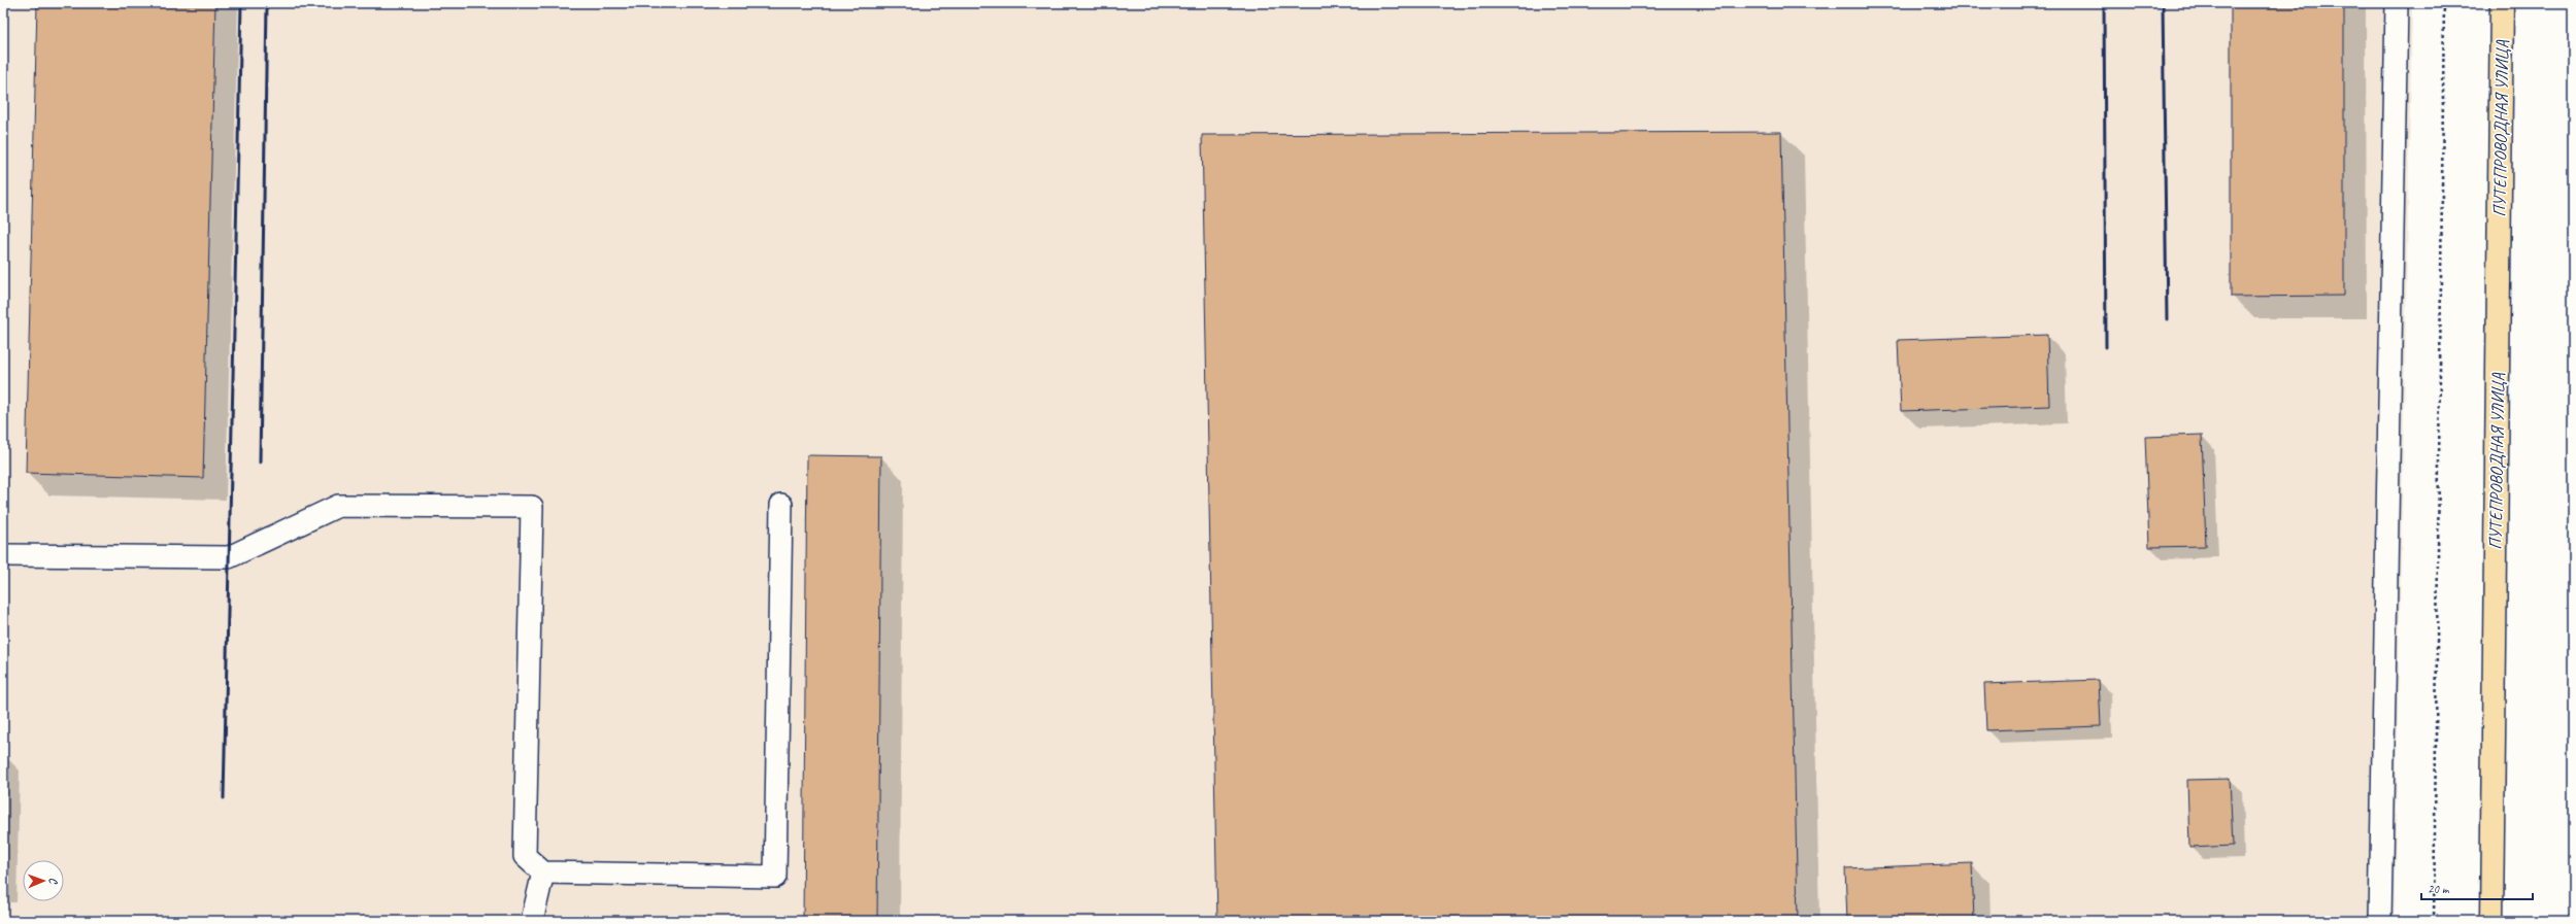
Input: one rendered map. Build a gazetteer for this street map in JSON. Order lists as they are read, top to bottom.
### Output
{
  "streets": {
    "main road": ["ПУТЕПРОВОДНАЯ УЛИЦА"]
  },
  "scale_bar": "20 m",
  "north": "right"
}
